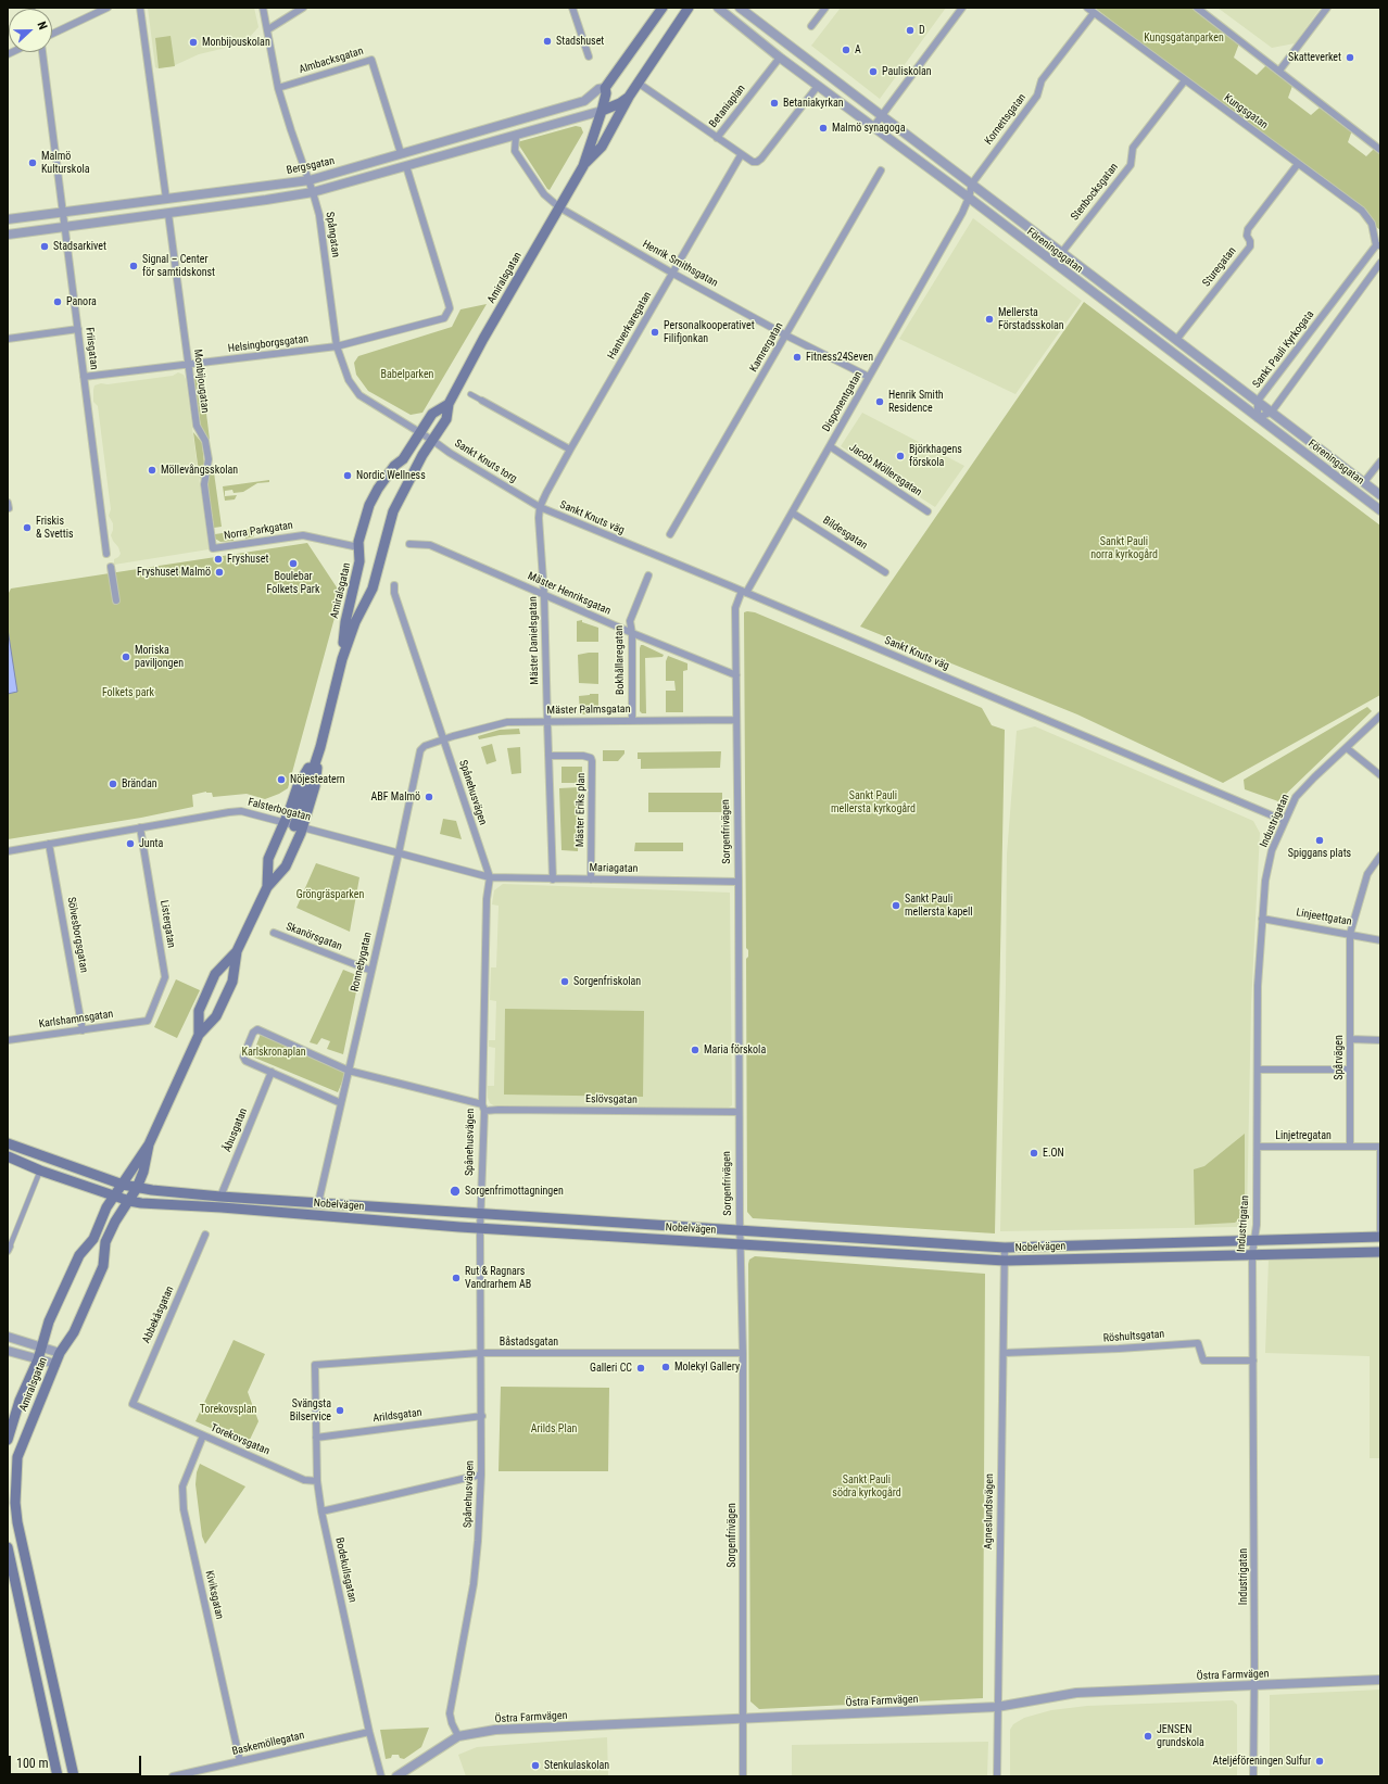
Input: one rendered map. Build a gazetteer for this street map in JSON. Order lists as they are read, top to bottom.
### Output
{
  "streets": {
    "main road": ["Amiralsgatan", "Nobelvägen"],
    "street": [
      "Almbacksgatan",
      "Betaniaplan",
      "Kungsgatan",
      "Kornettsgatan",
      "Bergsgatan",
      "Stenbocksgatan",
      "Spångatan",
      "Föreningsgatan",
      "Henrik Smithsgatan",
      "Sturegatan",
      "Hantverkaregatan",
      "Helsingborgsgatan",
      "Kamrergatan",
      "Friisgatan",
      "Sankt Pauli Kyrkogata",
      "Monbijougatan",
      "Disponentgatan",
      "Sankt Knuts torg",
      "Jacob Möllersgatan",
      "Sankt Knuts väg",
      "Norra Parkgatan",
      "Bildesgatan",
      "Mäster Henriksgatan",
      "Mäster Danielsgatan",
      "Bokhållaregatan",
      "Mäster Palmsgatan",
      "Spånehusvägen",
      "Falsterbogatan",
      "Mäster Eriks plan",
      "Industrigatan",
      "Sorgenfrivägen",
      "Mariagatan",
      "Linjeettgatan",
      "Listergatan",
      "Sölvesborgsgatan",
      "Skanörsgatan",
      "Ronnebygatan",
      "Karlshamnsgatan",
      "Spårvägen",
      "Eslövsgatan",
      "Åhusgatan",
      "Linjetregatan",
      "Abbekåsgatan",
      "Röshultsgatan",
      "Båstadsgatan",
      "Arildsgatan",
      "Torekovsgatan",
      "Agneslundsvägen",
      "Bodekullsgatan",
      "Kiviksgatan",
      "Östra Farmvägen",
      "Baskemöllegatan"
    ]
  },
  "crossings": [
    ["Almbacksgatan", "Bergsgatan"],
    ["Almbacksgatan", "Spångatan"],
    ["Betaniaplan", "Föreningsgatan"],
    ["Betaniaplan", "Hantverkaregatan"],
    ["Kungsgatan", "Kornettsgatan"],
    ["Kungsgatan", "Stenbocksgatan"],
    ["Kungsgatan", "Sturegatan"],
    ["Kungsgatan", "Sankt Pauli Kyrkogata"],
    ["Kornettsgatan", "Föreningsgatan"],
    ["Kornettsgatan", "Disponentgatan"],
    ["Bergsgatan", "Spångatan"],
    ["Bergsgatan", "Amiralsgatan"],
    ["Bergsgatan", "Friisgatan"],
    ["Stenbocksgatan", "Föreningsgatan"],
    ["Spångatan", "Amiralsgatan"],
    ["Spångatan", "Helsingborgsgatan"],
    ["Spångatan", "Sankt Knuts torg"],
    ["Föreningsgatan", "Sturegatan"],
    ["Föreningsgatan", "Sankt Pauli Kyrkogata"],
    ["Föreningsgatan", "Disponentgatan"],
    ["Henrik Smithsgatan", "Amiralsgatan"],
    ["Henrik Smithsgatan", "Hantverkaregatan"],
    ["Henrik Smithsgatan", "Kamrergatan"],
    ["Henrik Smithsgatan", "Disponentgatan"],
    ["Amiralsgatan", "Sankt Knuts torg"],
    ["Amiralsgatan", "Norra Parkgatan"],
    ["Amiralsgatan", "Falsterbogatan"],
    ["Amiralsgatan", "Nobelvägen"],
    ["Hantverkaregatan", "Sankt Knuts torg"],
    ["Hantverkaregatan", "Sankt Knuts väg"],
    ["Hantverkaregatan", "Mäster Danielsgatan"],
    ["Helsingborgsgatan", "Friisgatan"],
    ["Helsingborgsgatan", "Monbijougatan"],
    ["Monbijougatan", "Norra Parkgatan"],
    ["Disponentgatan", "Jacob Möllersgatan"],
    ["Disponentgatan", "Sankt Knuts väg"],
    ["Disponentgatan", "Bildesgatan"],
    ["Disponentgatan", "Sorgenfrivägen"],
    ["Sankt Knuts torg", "Sankt Knuts väg"],
    ["Sankt Knuts torg", "Mäster Danielsgatan"],
    ["Sankt Knuts väg", "Mäster Danielsgatan"],
    ["Sankt Knuts väg", "Industrigatan"],
    ["Sankt Knuts väg", "Sorgenfrivägen"],
    ["Mäster Henriksgatan", "Mäster Danielsgatan"],
    ["Mäster Henriksgatan", "Bokhållaregatan"],
    ["Mäster Henriksgatan", "Sorgenfrivägen"],
    ["Mäster Danielsgatan", "Mäster Palmsgatan"],
    ["Bokhållaregatan", "Mäster Palmsgatan"],
    ["Mäster Palmsgatan", "Spånehusvägen"],
    ["Mäster Palmsgatan", "Sorgenfrivägen"],
    ["Mäster Palmsgatan", "Ronnebygatan"],
    ["Spånehusvägen", "Falsterbogatan"],
    ["Spånehusvägen", "Mariagatan"],
    ["Spånehusvägen", "Ronnebygatan"],
    ["Spånehusvägen", "Eslövsgatan"],
    ["Spånehusvägen", "Nobelvägen"],
    ["Spånehusvägen", "Båstadsgatan"],
    ["Spånehusvägen", "Arildsgatan"],
    ["Spånehusvägen", "Östra Farmvägen"],
    ["Falsterbogatan", "Mariagatan"],
    ["Falsterbogatan", "Listergatan"],
    ["Falsterbogatan", "Sölvesborgsgatan"],
    ["Falsterbogatan", "Ronnebygatan"],
    ["Mäster Eriks plan", "Mariagatan"],
    ["Industrigatan", "Linjeettgatan"],
    ["Industrigatan", "Linjetregatan"],
    ["Industrigatan", "Nobelvägen"],
    ["Industrigatan", "Röshultsgatan"],
    ["Industrigatan", "Östra Farmvägen"],
    ["Sorgenfrivägen", "Mariagatan"],
    ["Sorgenfrivägen", "Eslövsgatan"],
    ["Sorgenfrivägen", "Nobelvägen"],
    ["Sorgenfrivägen", "Båstadsgatan"],
    ["Sorgenfrivägen", "Östra Farmvägen"],
    ["Linjeettgatan", "Spårvägen"],
    ["Listergatan", "Karlshamnsgatan"],
    ["Sölvesborgsgatan", "Karlshamnsgatan"],
    ["Skanörsgatan", "Ronnebygatan"],
    ["Ronnebygatan", "Eslövsgatan"],
    ["Ronnebygatan", "Nobelvägen"],
    ["Spårvägen", "Linjetregatan"],
    ["Åhusgatan", "Nobelvägen"],
    ["Nobelvägen", "Agneslundsvägen"],
    ["Abbekåsgatan", "Torekovsgatan"],
    ["Röshultsgatan", "Agneslundsvägen"],
    ["Båstadsgatan", "Bodekullsgatan"],
    ["Arildsgatan", "Bodekullsgatan"],
    ["Torekovsgatan", "Bodekullsgatan"],
    ["Torekovsgatan", "Kiviksgatan"],
    ["Agneslundsvägen", "Östra Farmvägen"],
    ["Bodekullsgatan", "Baskemöllegatan"],
    ["Kiviksgatan", "Baskemöllegatan"]
  ],
  "parks": [
    "Kungsgatanparken",
    "Babelparken",
    "Sankt Pauli norra kyrkogård",
    "Folkets park",
    "Sankt Pauli mellersta kyrkogård",
    "Gröngräsparken",
    "Karlskronaplan",
    "Torekovsplan",
    "Arilds Plan",
    "Sankt Pauli södra kyrkogård"
  ],
  "places": [
    "D",
    "Stadshuset",
    "Monbijouskolan",
    "A",
    "Skatteverket",
    "Pauliskolan",
    "Betaniakyrkan",
    "Malmö synagoga",
    "Malmö Kulturskola",
    "Stadsarkivet",
    "Signal – Center för samtidskonst",
    "Panora",
    "Mellersta Förstadsskolan",
    "Personalkooperativet Filifjonkan",
    "Fitness24Seven",
    "Henrik Smith Residence",
    "Björkhagens förskola",
    "Möllevångsskolan",
    "Nordic Wellness",
    "Friskis & Svettis",
    "Fryshuset",
    "Boulebar Folkets Park",
    "Fryshuset Malmö",
    "Moriska paviljongen",
    "Nöjesteatern",
    "Brändan",
    "ABF Malmö",
    "Spiggans plats",
    "Junta",
    "Sankt Pauli mellersta kapell",
    "Sorgenfriskolan",
    "Maria förskola",
    "E.ON",
    "Sorgenfrimottagningen",
    "Rut & Ragnars Vandrarhem AB",
    "Molekyl Gallery",
    "Galleri CC",
    "Svängsta Bilservice",
    "JENSEN grundskola",
    "Ateljéföreningen Sulfur",
    "Stenkulaskolan"
  ],
  "scale_bar": "100 m",
  "north": "right"
}
